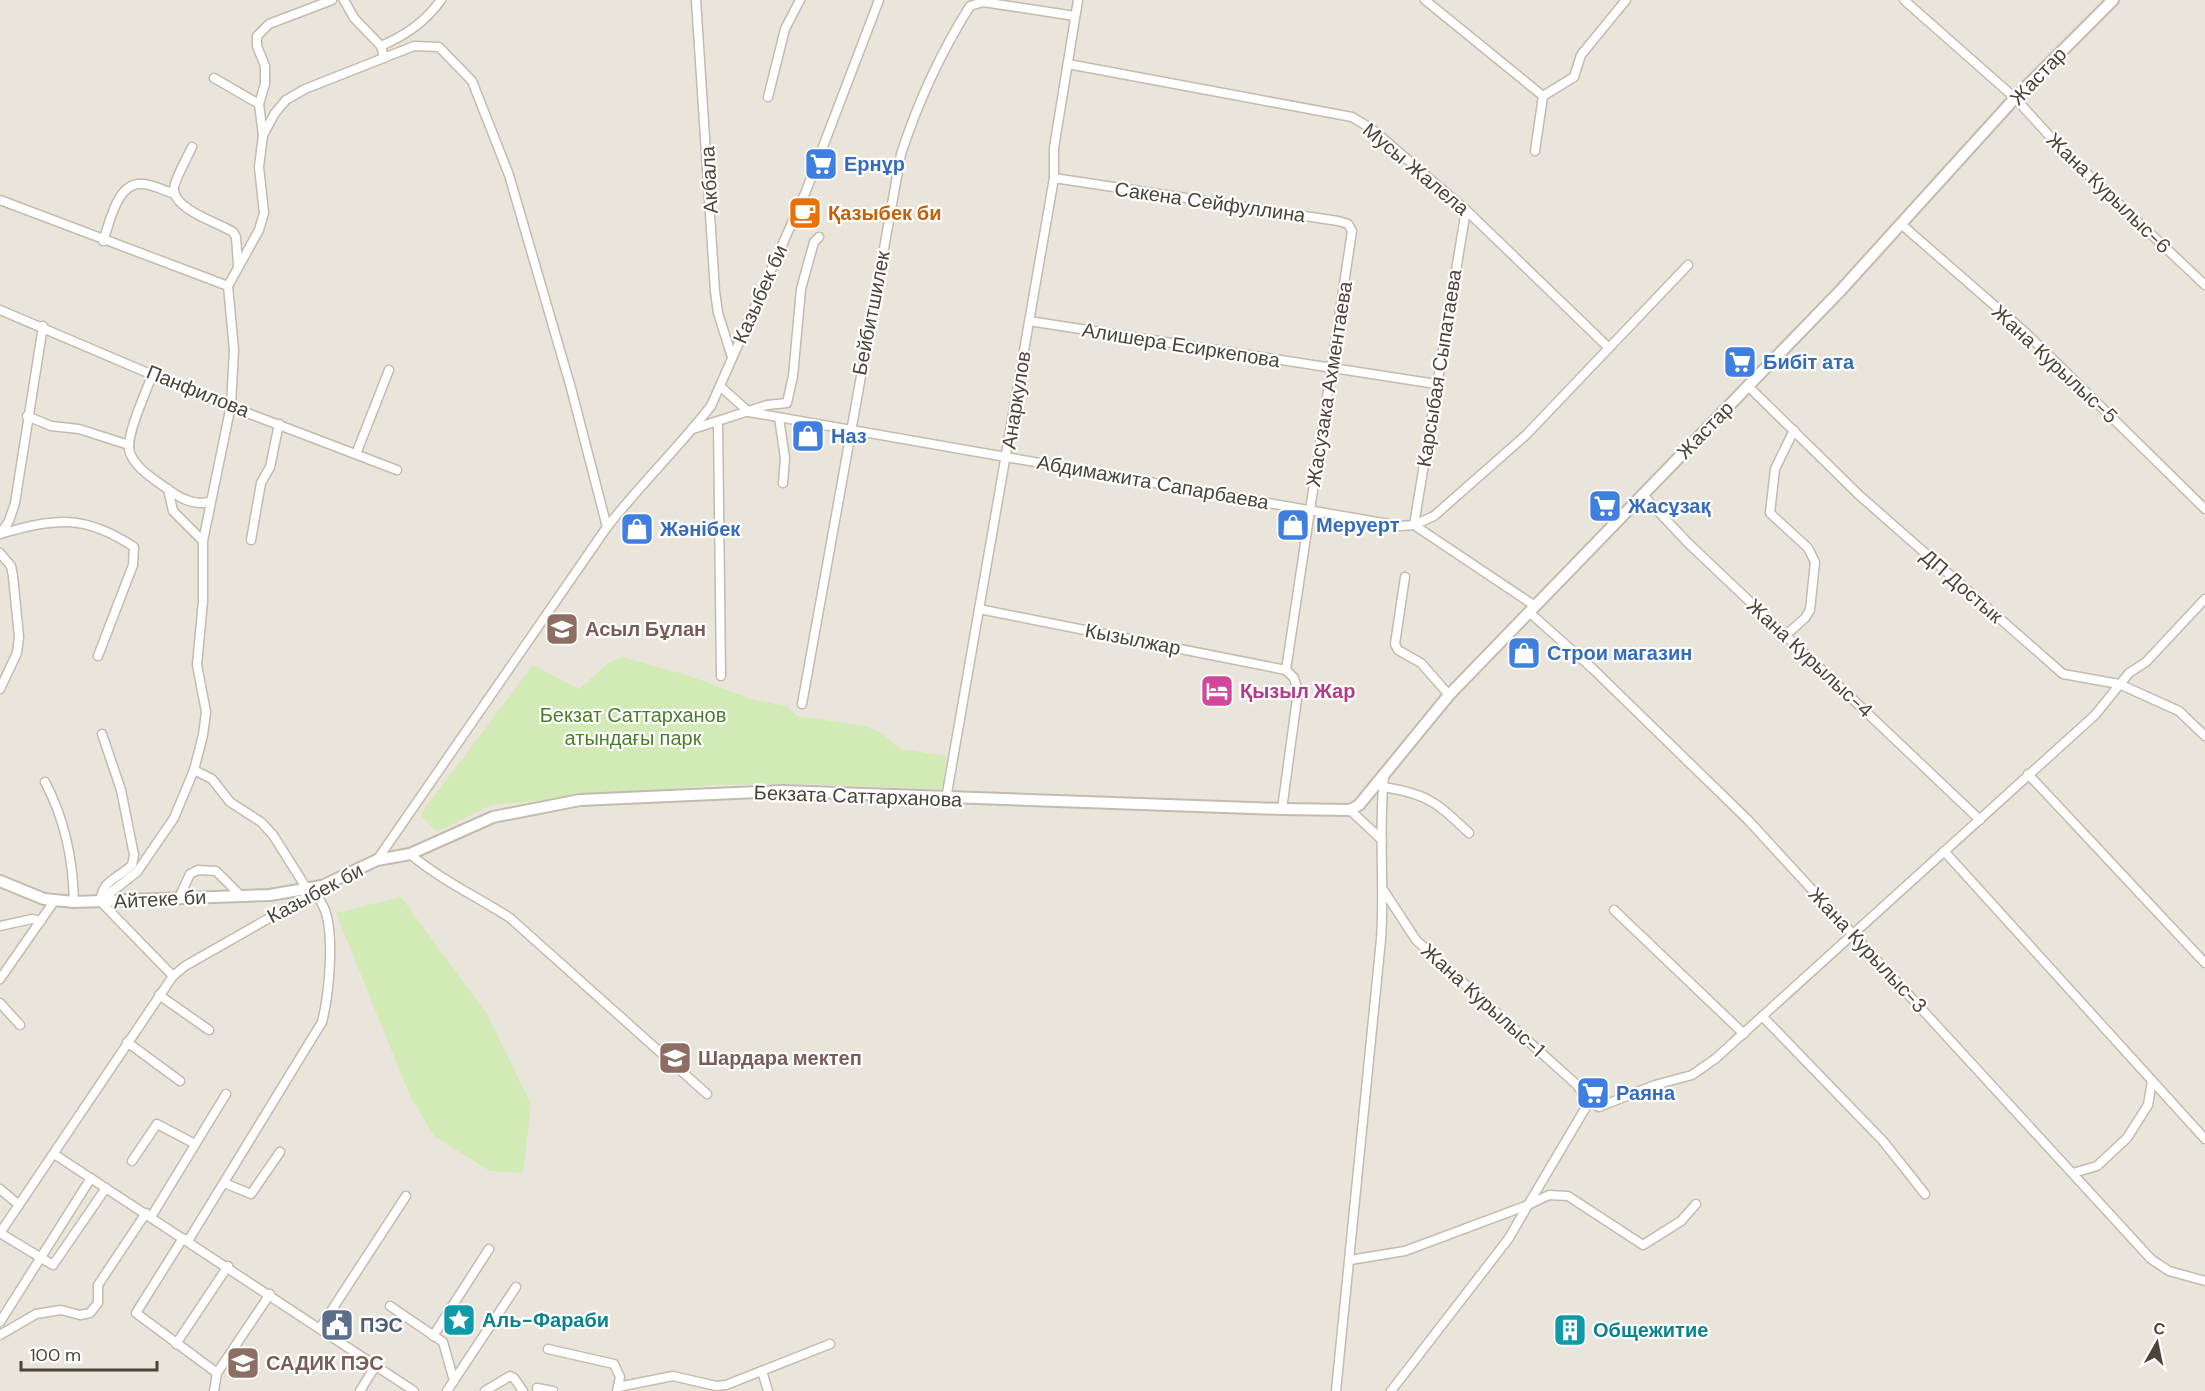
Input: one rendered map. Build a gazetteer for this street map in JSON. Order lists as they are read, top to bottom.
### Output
{
  "streets": {
    "street": [
      "Жастар",
      "Мусы Жалела",
      "Акбала",
      "Жана Курылыс-6",
      "Сакена Сейфуллина",
      "Казыбек би",
      "Бейбитшилек",
      "Алишера Есиркепова",
      "Жана Курылыс-5",
      "Карсыбая Сыпатаева",
      "Жасузака Ахментаева",
      "Панфилова",
      "Анаркулов",
      "Абдимажита Сапарбаева",
      "ДП Достык",
      "Кызылжар",
      "Жана Курылыс-4",
      "Бекзата Саттарханова",
      "Айтеке би",
      "Жана Курылыс-3",
      "Жана Курылыс-1"
    ]
  },
  "crossings": [
    ["Жастар", "Жана Курылыс-6"],
    ["Жастар", "Жана Курылыс-5"],
    ["Жастар", "ДП Достык"],
    ["Жастар", "Жана Курылыс-4"],
    ["Жастар", "Бекзата Саттарханова"],
    ["Жастар", "Жана Курылыс-3"],
    ["Мусы Жалела", "Карсыбая Сыпатаева"],
    ["Мусы Жалела", "Анаркулов"],
    ["Акбала", "Казыбек би"],
    ["Сакена Сейфуллина", "Жасузака Ахментаева"],
    ["Сакена Сейфуллина", "Анаркулов"],
    ["Казыбек би", "Бекзата Саттарханова"],
    ["Казыбек би", "Айтеке би"],
    ["Бейбитшилек", "Анаркулов"],
    ["Бейбитшилек", "Абдимажита Сапарбаева"],
    ["Алишера Есиркепова", "Карсыбая Сыпатаева"],
    ["Алишера Есиркепова", "Жасузака Ахментаева"],
    ["Алишера Есиркепова", "Анаркулов"],
    ["Карсыбая Сыпатаева", "Абдимажита Сапарбаева"],
    ["Жасузака Ахментаева", "Абдимажита Сапарбаева"],
    ["Жасузака Ахментаева", "Кызылжар"],
    ["Анаркулов", "Абдимажита Сапарбаева"],
    ["Анаркулов", "Кызылжар"],
    ["Анаркулов", "Бекзата Саттарханова"]
  ],
  "parks": ["Бекзат Саттарханов атындағы парк"],
  "places": {
    "supermarket": [
      "Ернұр",
      "Бибіт ата",
      "Жасұзақ",
      "Раяна"
    ],
    "cafe": ["Қазыбек би"],
    "shop": [
      "Наз",
      "Меруерт",
      "Жәнібек",
      "Строи магазин"
    ],
    "school or university": ["Асыл Бұлан", "Шардара мектеп", "САДИК ПЭС"],
    "hotel": ["Қызыл Жар"],
    "place": ["Аль-Фараби"],
    "public building": ["ПЭС"],
    "building": ["Общежитие"]
  },
  "scale_bar": "100 m",
  "north": "top"
}
